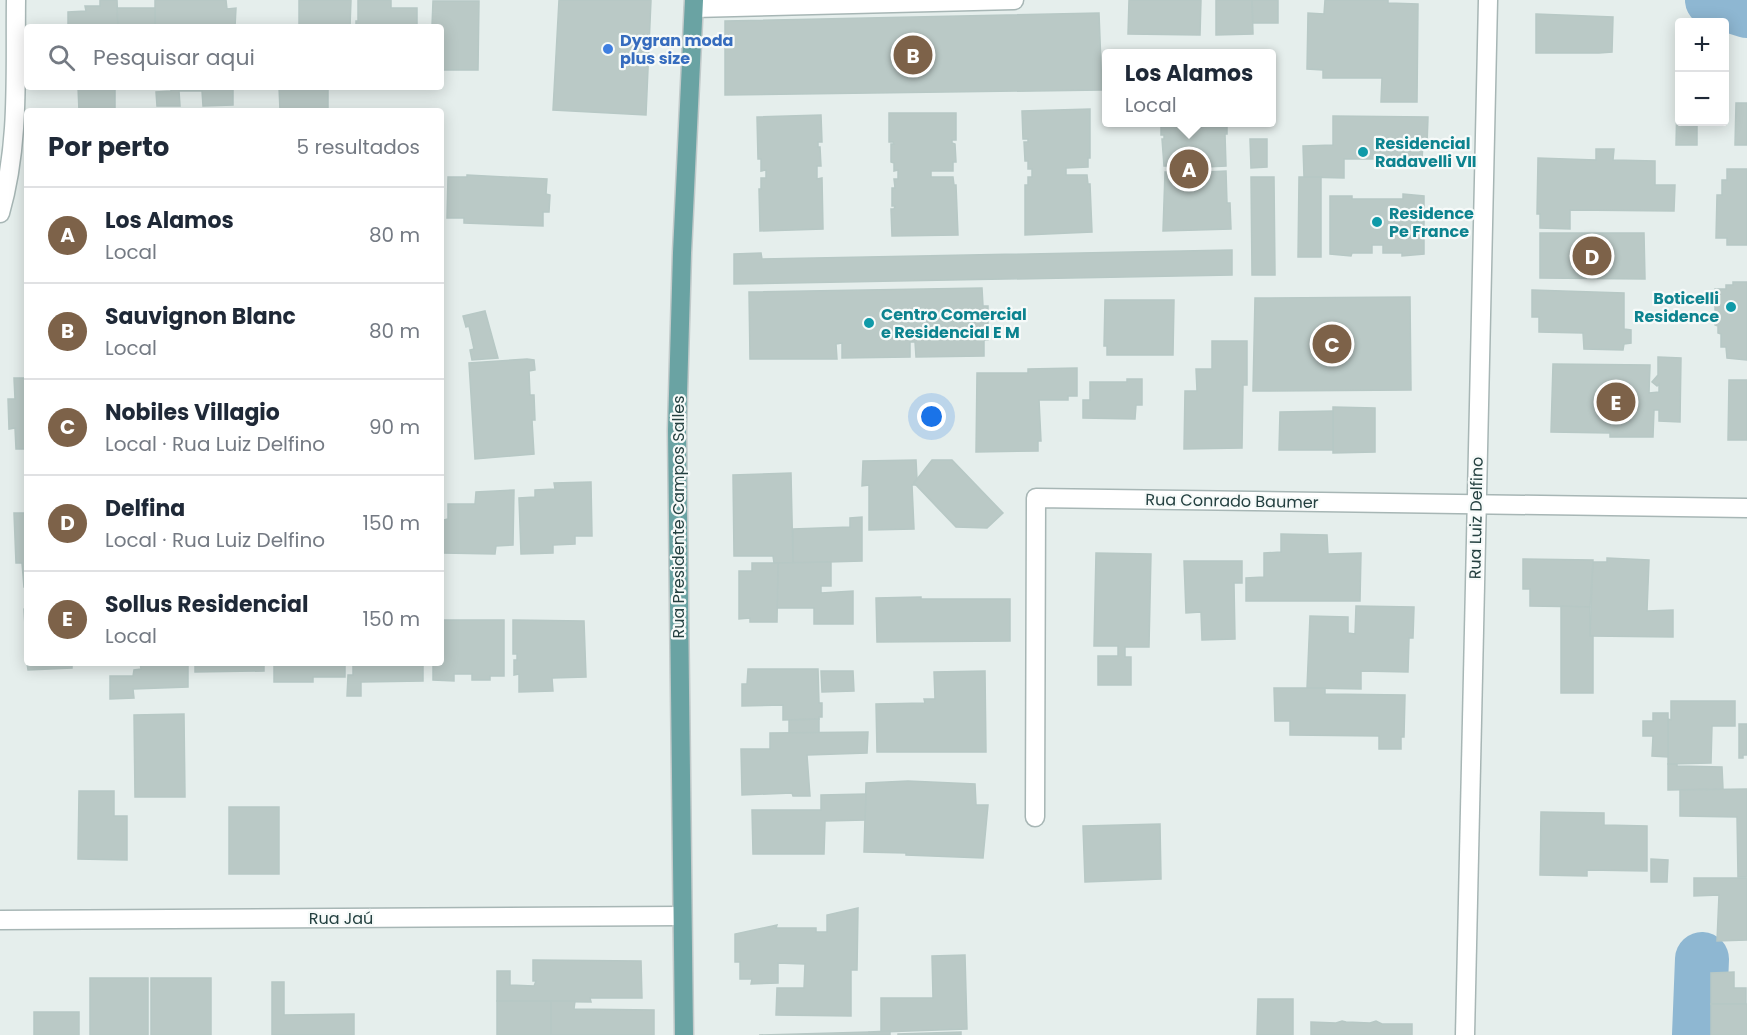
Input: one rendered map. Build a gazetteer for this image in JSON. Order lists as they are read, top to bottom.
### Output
{
  "streets": {
    "main road": ["Rua Presidente Campos Salles"],
    "street": ["Rua Conrado Baumer", "Rua Luiz Delfino", "Rua Jaú"]
  },
  "crossings": [
    ["Rua Conrado Baumer", "Rua Luiz Delfino"],
    ["Rua Presidente Campos Salles", "Rua Jaú"]
  ],
  "places": [
    "Dygran moda plus size",
    "Residencial Radavelli VII",
    "Residence Pe France",
    "Boticelli Residence",
    "Centro Comercial e Residencial E M"
  ],
  "page": {
    "map_buttons": ["+", "−"],
    "search": "Pesquisar aqui",
    "pins": [
      "B",
      "A",
      "D",
      "C",
      "E"
    ],
    "popup": ["Los Alamos", "Local"],
    "heading": ["Por perto", "5 resultados"],
    "list": [
      {
        "mark": "A",
        "name": "Los Alamos",
        "note": "Local",
        "value": "80 m"
      },
      {
        "mark": "B",
        "name": "Sauvignon Blanc",
        "note": "Local",
        "value": "80 m"
      },
      {
        "mark": "C",
        "name": "Nobiles Villagio",
        "note": "Local · Rua Luiz Delfino",
        "value": "90 m"
      },
      {
        "mark": "D",
        "name": "Delfina",
        "note": "Local · Rua Luiz Delfino",
        "value": "150 m"
      },
      {
        "mark": "E",
        "name": "Sollus Residencial",
        "note": "Local",
        "value": "150 m"
      }
    ]
  }
}
